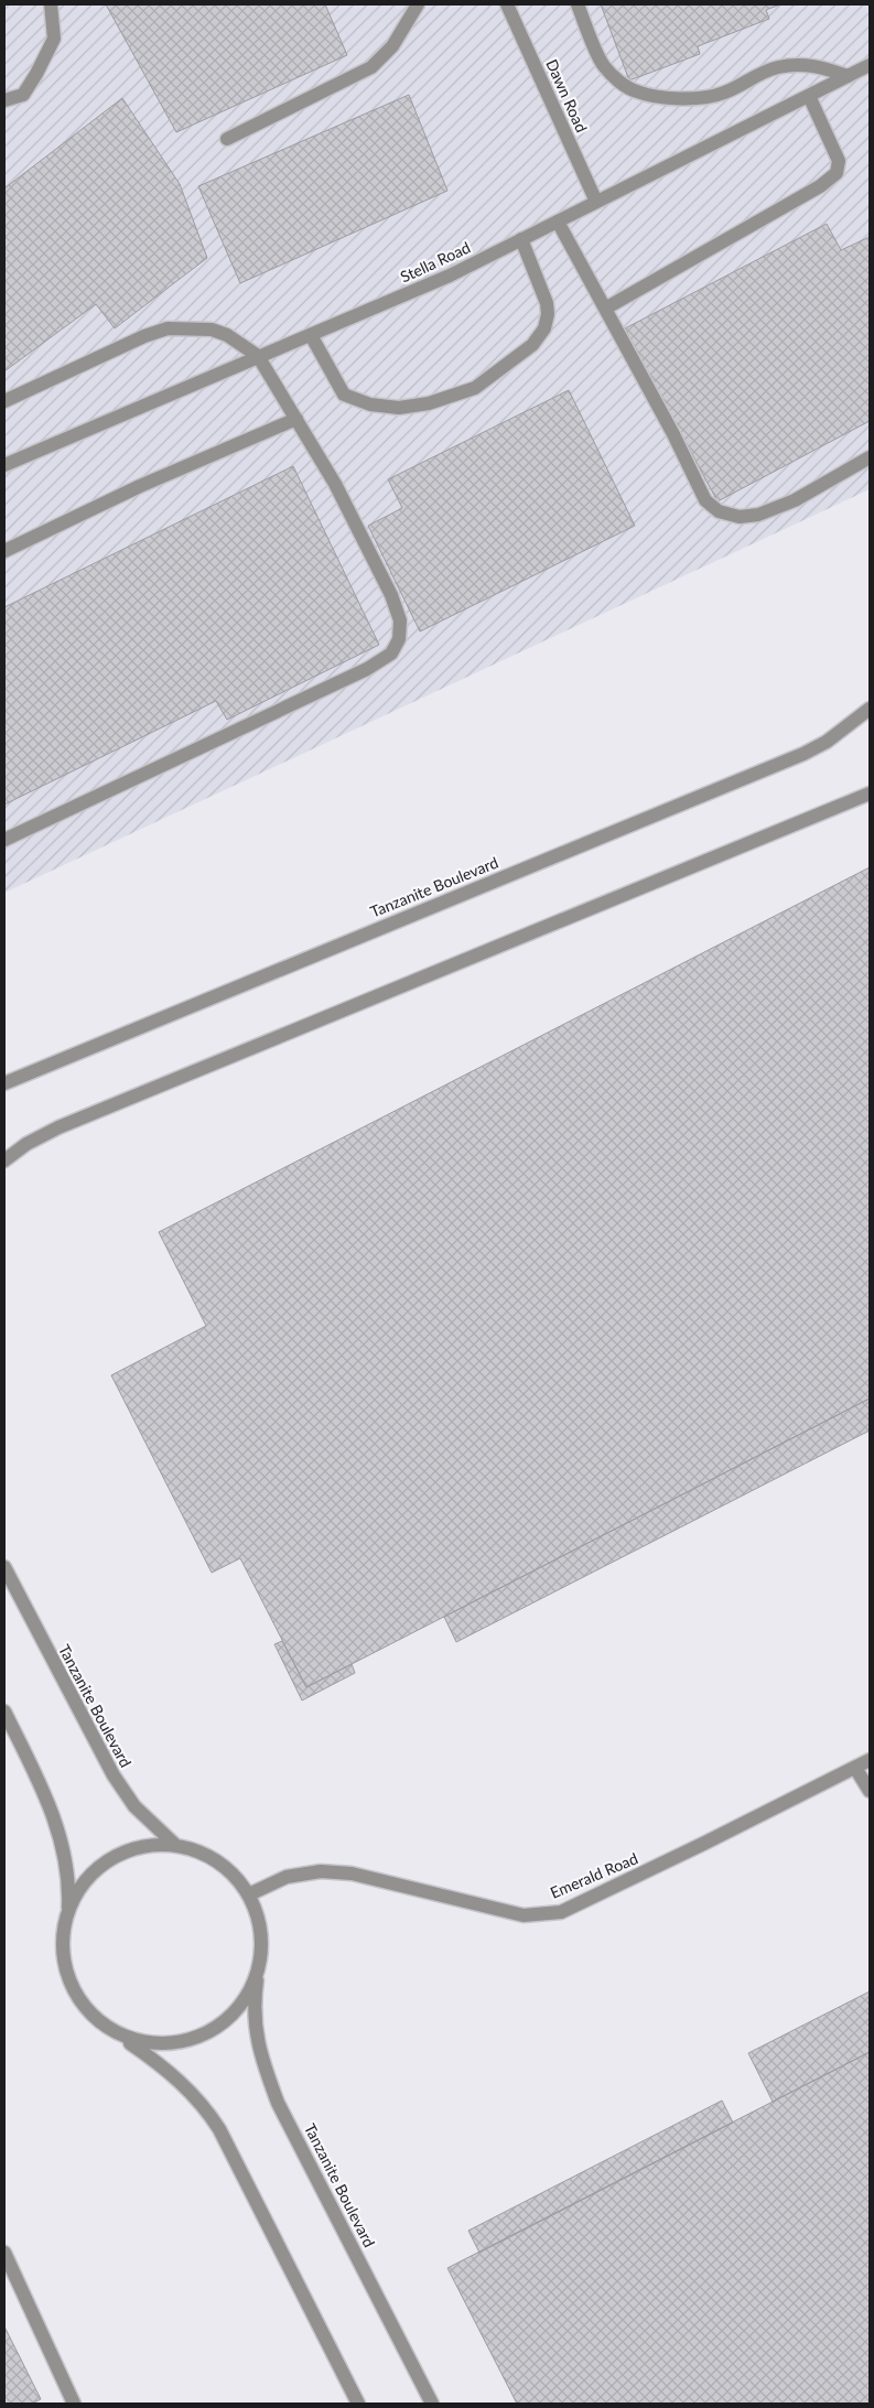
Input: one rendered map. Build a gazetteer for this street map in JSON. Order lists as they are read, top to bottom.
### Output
{
  "streets": {
    "street": [
      "Dawn Road",
      "Stella Road",
      "Tanzanite Boulevard",
      "Emerald Road"
    ]
  },
  "crossings": [
    ["Dawn Road", "Stella Road"],
    ["Tanzanite Boulevard", "Emerald Road"]
  ]
}
